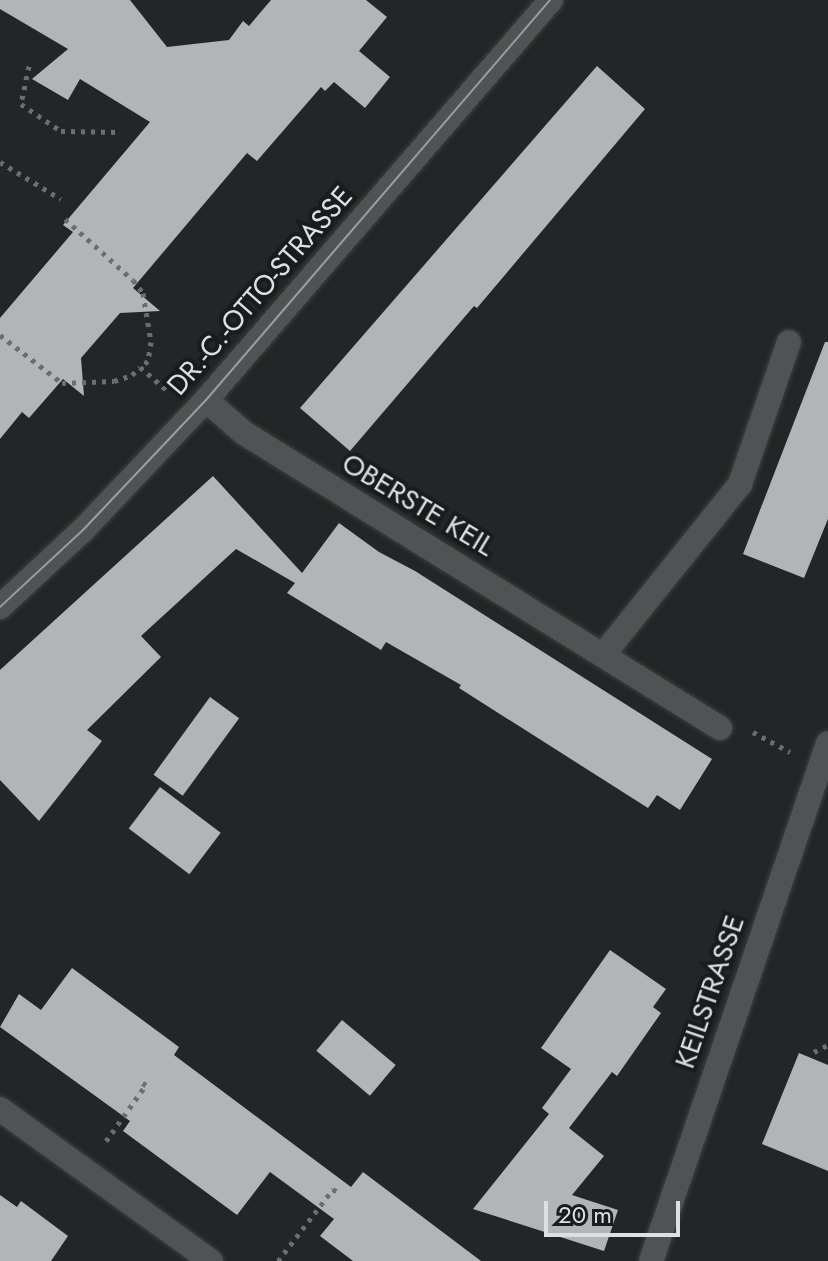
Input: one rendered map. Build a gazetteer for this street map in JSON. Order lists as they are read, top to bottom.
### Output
{
  "streets": {
    "street": ["DR.-C.-OTTO-STRASSE", "OBERSTE KEIL", "KEILSTRASSE"]
  },
  "crossings": [
    ["DR.-C.-OTTO-STRASSE", "OBERSTE KEIL"]
  ],
  "scale_bar": "20 m"
}
